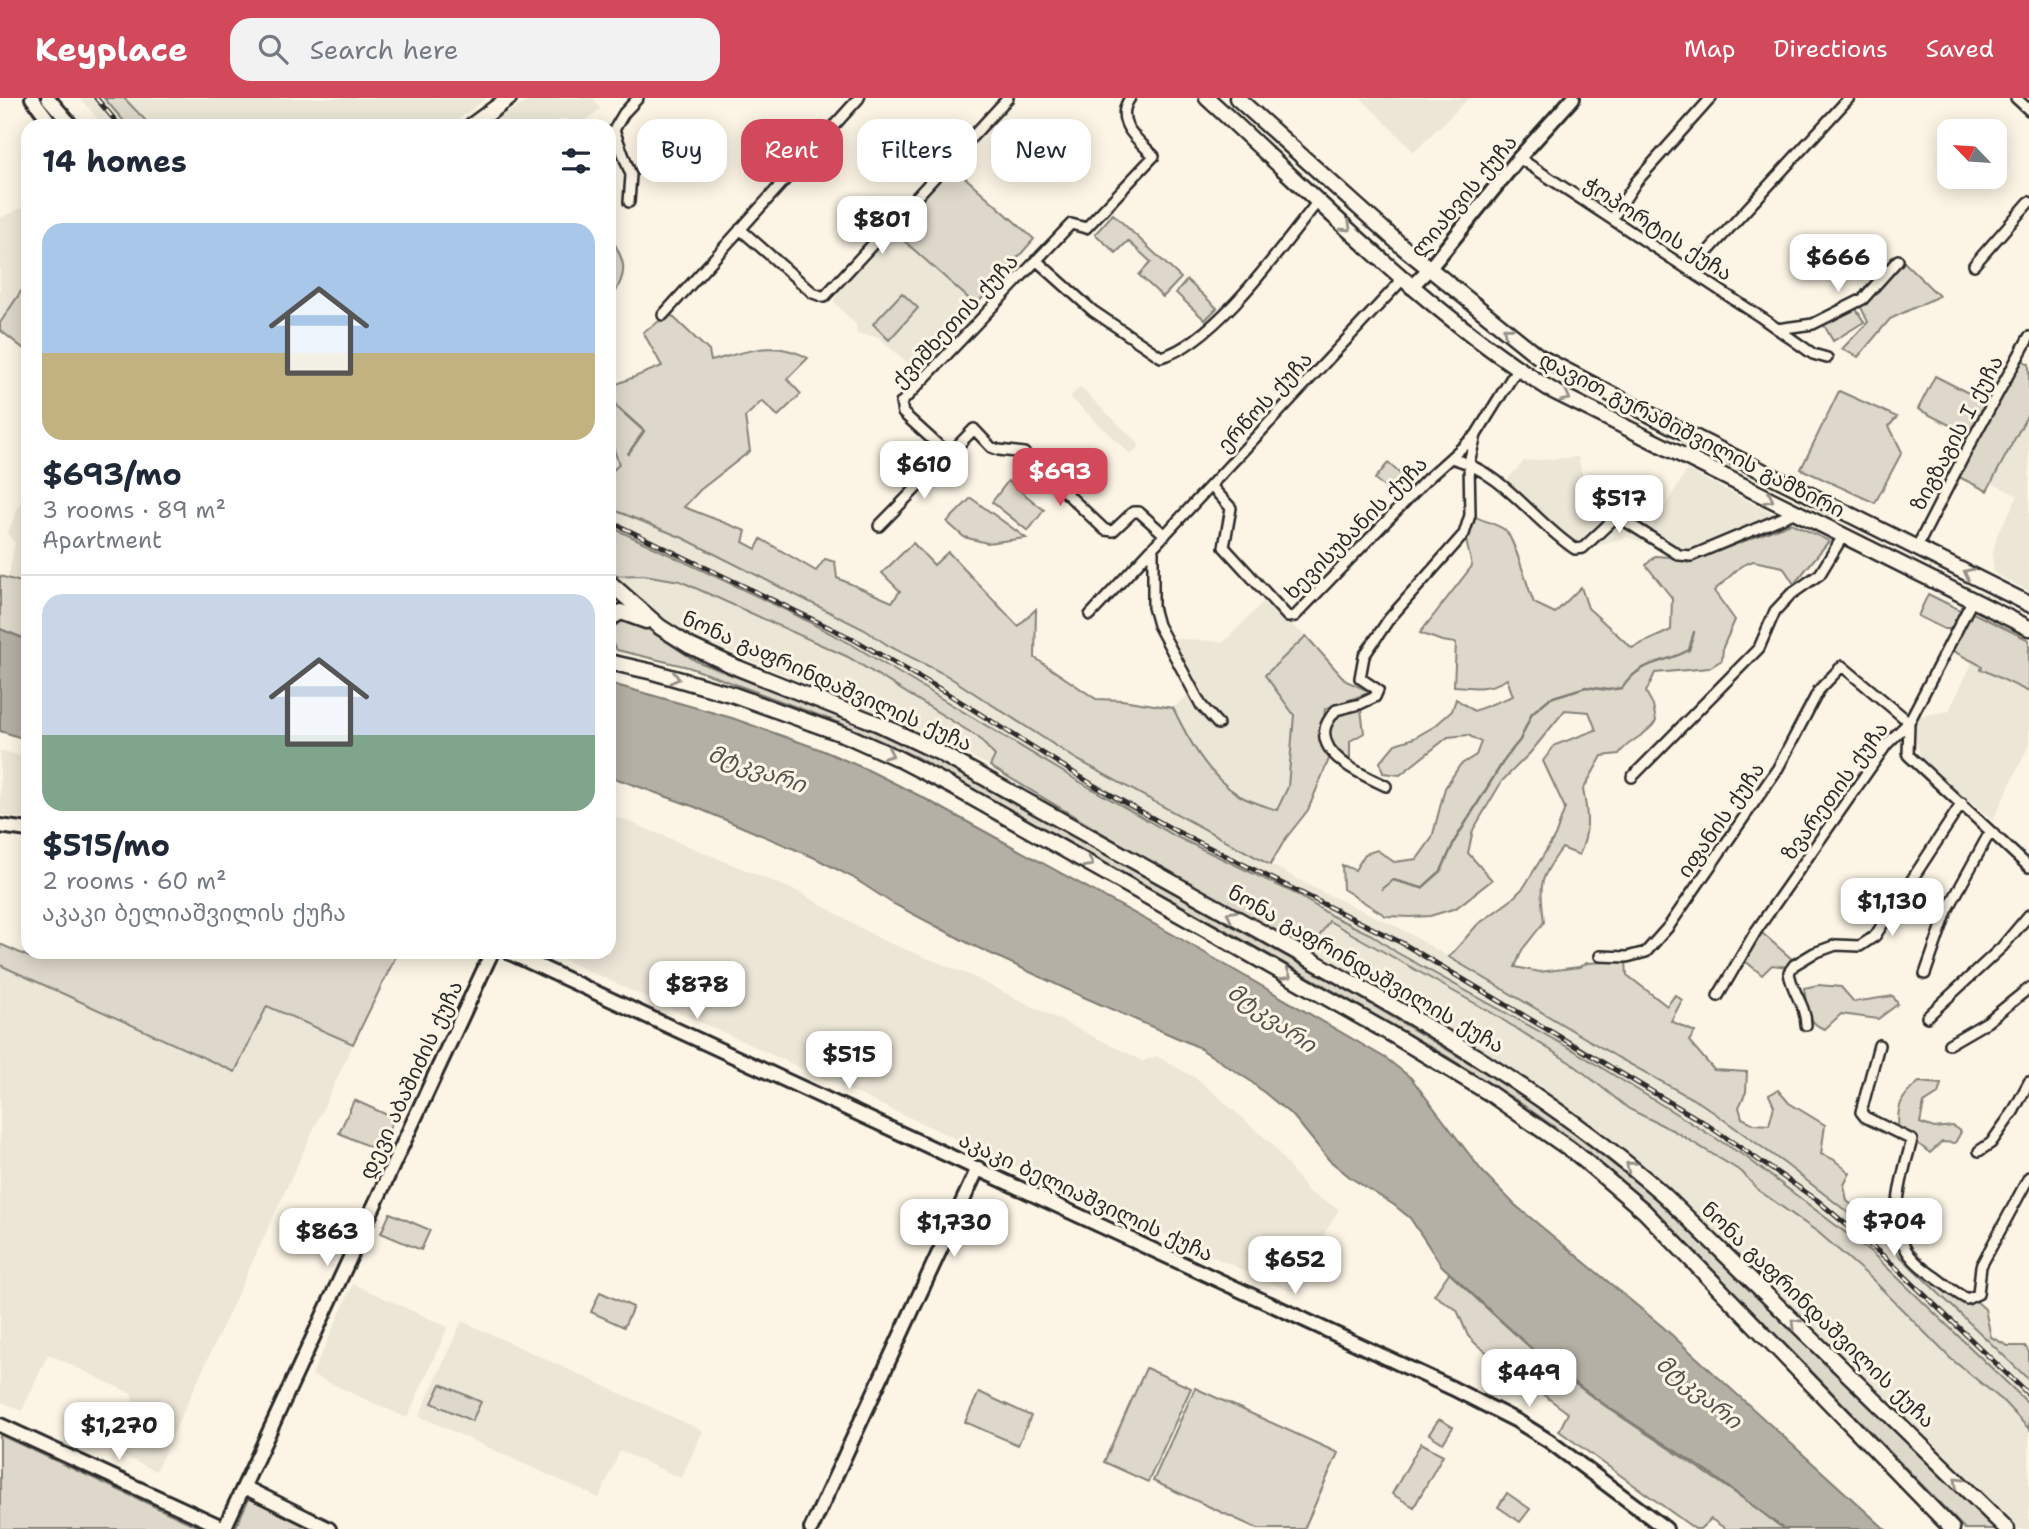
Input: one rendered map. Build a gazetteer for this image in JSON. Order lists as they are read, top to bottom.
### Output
{
  "streets": {
    "main road": [
      "ლიახვის ქუჩა",
      "დავით გურამიშვილის გამზირი",
      "ნონა გაფრინდაშვილის ქუჩა",
      "დევი აბაშიძის ქუჩა",
      "აკაკი ბელიაშვილის ქუჩა"
    ],
    "street": [
      "ჭოპორტის ქუჩა",
      "ქვიშხეთის ქუჩა",
      "ერწოს ქუჩა",
      "ზიგზაგის I ქუჩა",
      "ხევისუბანის ქუჩა",
      "ზვარეთის ქუჩა",
      "იფანის ქუჩა"
    ]
  },
  "crossings": [
    ["ლიახვის ქუჩა", "ჭოპორტის ქუჩა"],
    ["ლიახვის ქუჩა", "ერწოს ქუჩა"],
    ["ლიახვის ქუჩა", "დავით გურამიშვილის გამზირი"],
    ["ქვიშხეთის ქუჩა", "დავით გურამიშვილის გამზირი"],
    ["ერწოს ქუჩა", "დავით გურამიშვილის გამზირი"],
    ["ერწოს ქუჩა", "ხევისუბანის ქუჩა"],
    ["ზიგზაგის I ქუჩა", "დავით გურამიშვილის გამზირი"],
    ["დავით გურამიშვილის გამზირი", "ხევისუბანის ქუჩა"],
    ["დავით გურამიშვილის გამზირი", "ზვარეთის ქუჩა"],
    ["ზვარეთის ქუჩა", "იფანის ქუჩა"]
  ],
  "water": ["მტკვარი"],
  "north": "top left",
  "page": {
    "header": "Keyplace",
    "search": "Search here",
    "nav": ["Map", "Directions", "Saved"],
    "chip": [
      "Buy",
      "Rent",
      "Filters",
      "New"
    ],
    "heading": "14 homes",
    "price": [
      "$801",
      "$666",
      "$610",
      "$693",
      "$517",
      "$1,130",
      "$878",
      "$515",
      "$704",
      "$1,730",
      "$863",
      "$652",
      "$449",
      "$1,270"
    ],
    "list": [
      {
        "name": "$693/mo",
        "note": "3 rooms · 89 m² · Apartment"
      },
      {
        "name": "$515/mo",
        "note": "2 rooms · 60 m² · აკაკი ბელიაშვილის ქუჩა"
      }
    ]
  }
}
